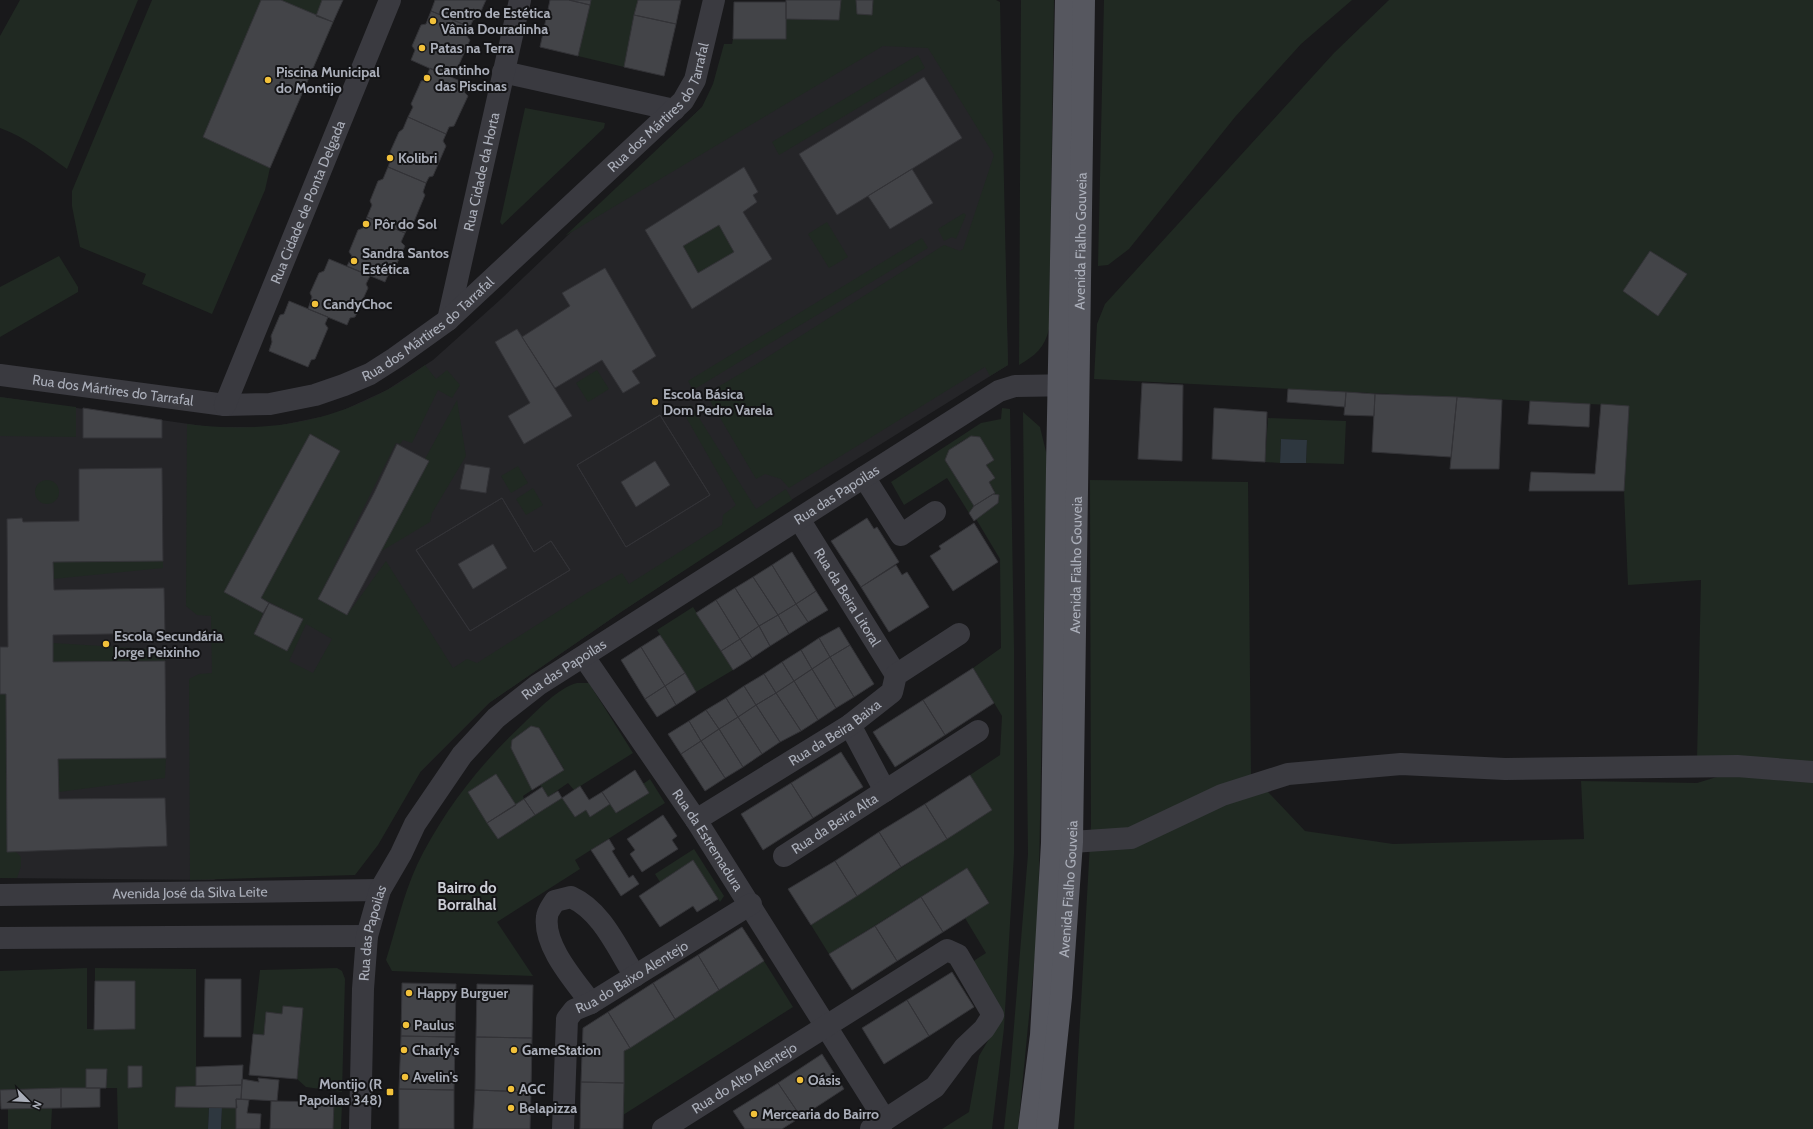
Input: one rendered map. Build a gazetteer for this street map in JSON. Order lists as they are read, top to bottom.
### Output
{
  "streets": {
    "main road": ["Avenida Fialho Gouveia"],
    "street": [
      "Rua dos Mártires do Tarrafal",
      "Rua Cidade da Horta",
      "Rua Cidade de Ponta Delgada",
      "Rua das Papoilas",
      "Rua da Beira Litoral",
      "Rua da Beira Baixa",
      "Rua da Beira Alta",
      "Rua da Estremadura",
      "Avenida José da Silva Leite",
      "Rua do Baixo Alentejo",
      "Rua do Alto Alentejo"
    ]
  },
  "crossings": [
    ["Rua dos Mártires do Tarrafal", "Rua Cidade da Horta"],
    ["Rua dos Mártires do Tarrafal", "Rua Cidade de Ponta Delgada"],
    ["Avenida Fialho Gouveia", "Rua das Papoilas"],
    ["Rua das Papoilas", "Rua da Beira Litoral"],
    ["Rua das Papoilas", "Rua da Estremadura"],
    ["Rua das Papoilas", "Avenida José da Silva Leite"],
    ["Rua da Beira Litoral", "Rua da Beira Baixa"],
    ["Rua da Beira Baixa", "Rua da Beira Alta"],
    ["Rua da Beira Baixa", "Rua da Estremadura"],
    ["Rua da Estremadura", "Rua do Baixo Alentejo"],
    ["Rua da Estremadura", "Rua do Alto Alentejo"]
  ],
  "districts": ["Bairro do Borralhal"],
  "places": {
    "other": [
      "Centro de Estética Vânia Douradinha",
      "Patas na Terra",
      "Cantinho das Piscinas",
      "Piscina Municipal do Montijo",
      "Kolibri",
      "Pôr do Sol",
      "Sandra Santos Estética",
      "CandyChoc",
      "Escola Básica Dom Pedro Varela",
      "Escola Secundária Jorge Peixinho",
      "Happy Burguer",
      "Paulus",
      "Charly's",
      "GameStation",
      "Avelin's",
      "Oásis",
      "AGC",
      "Belapizza",
      "Mercearia do Bairro"
    ],
    "transit": ["Montijo (R Papoilas 348)"]
  },
  "north": "bottom right"
}
